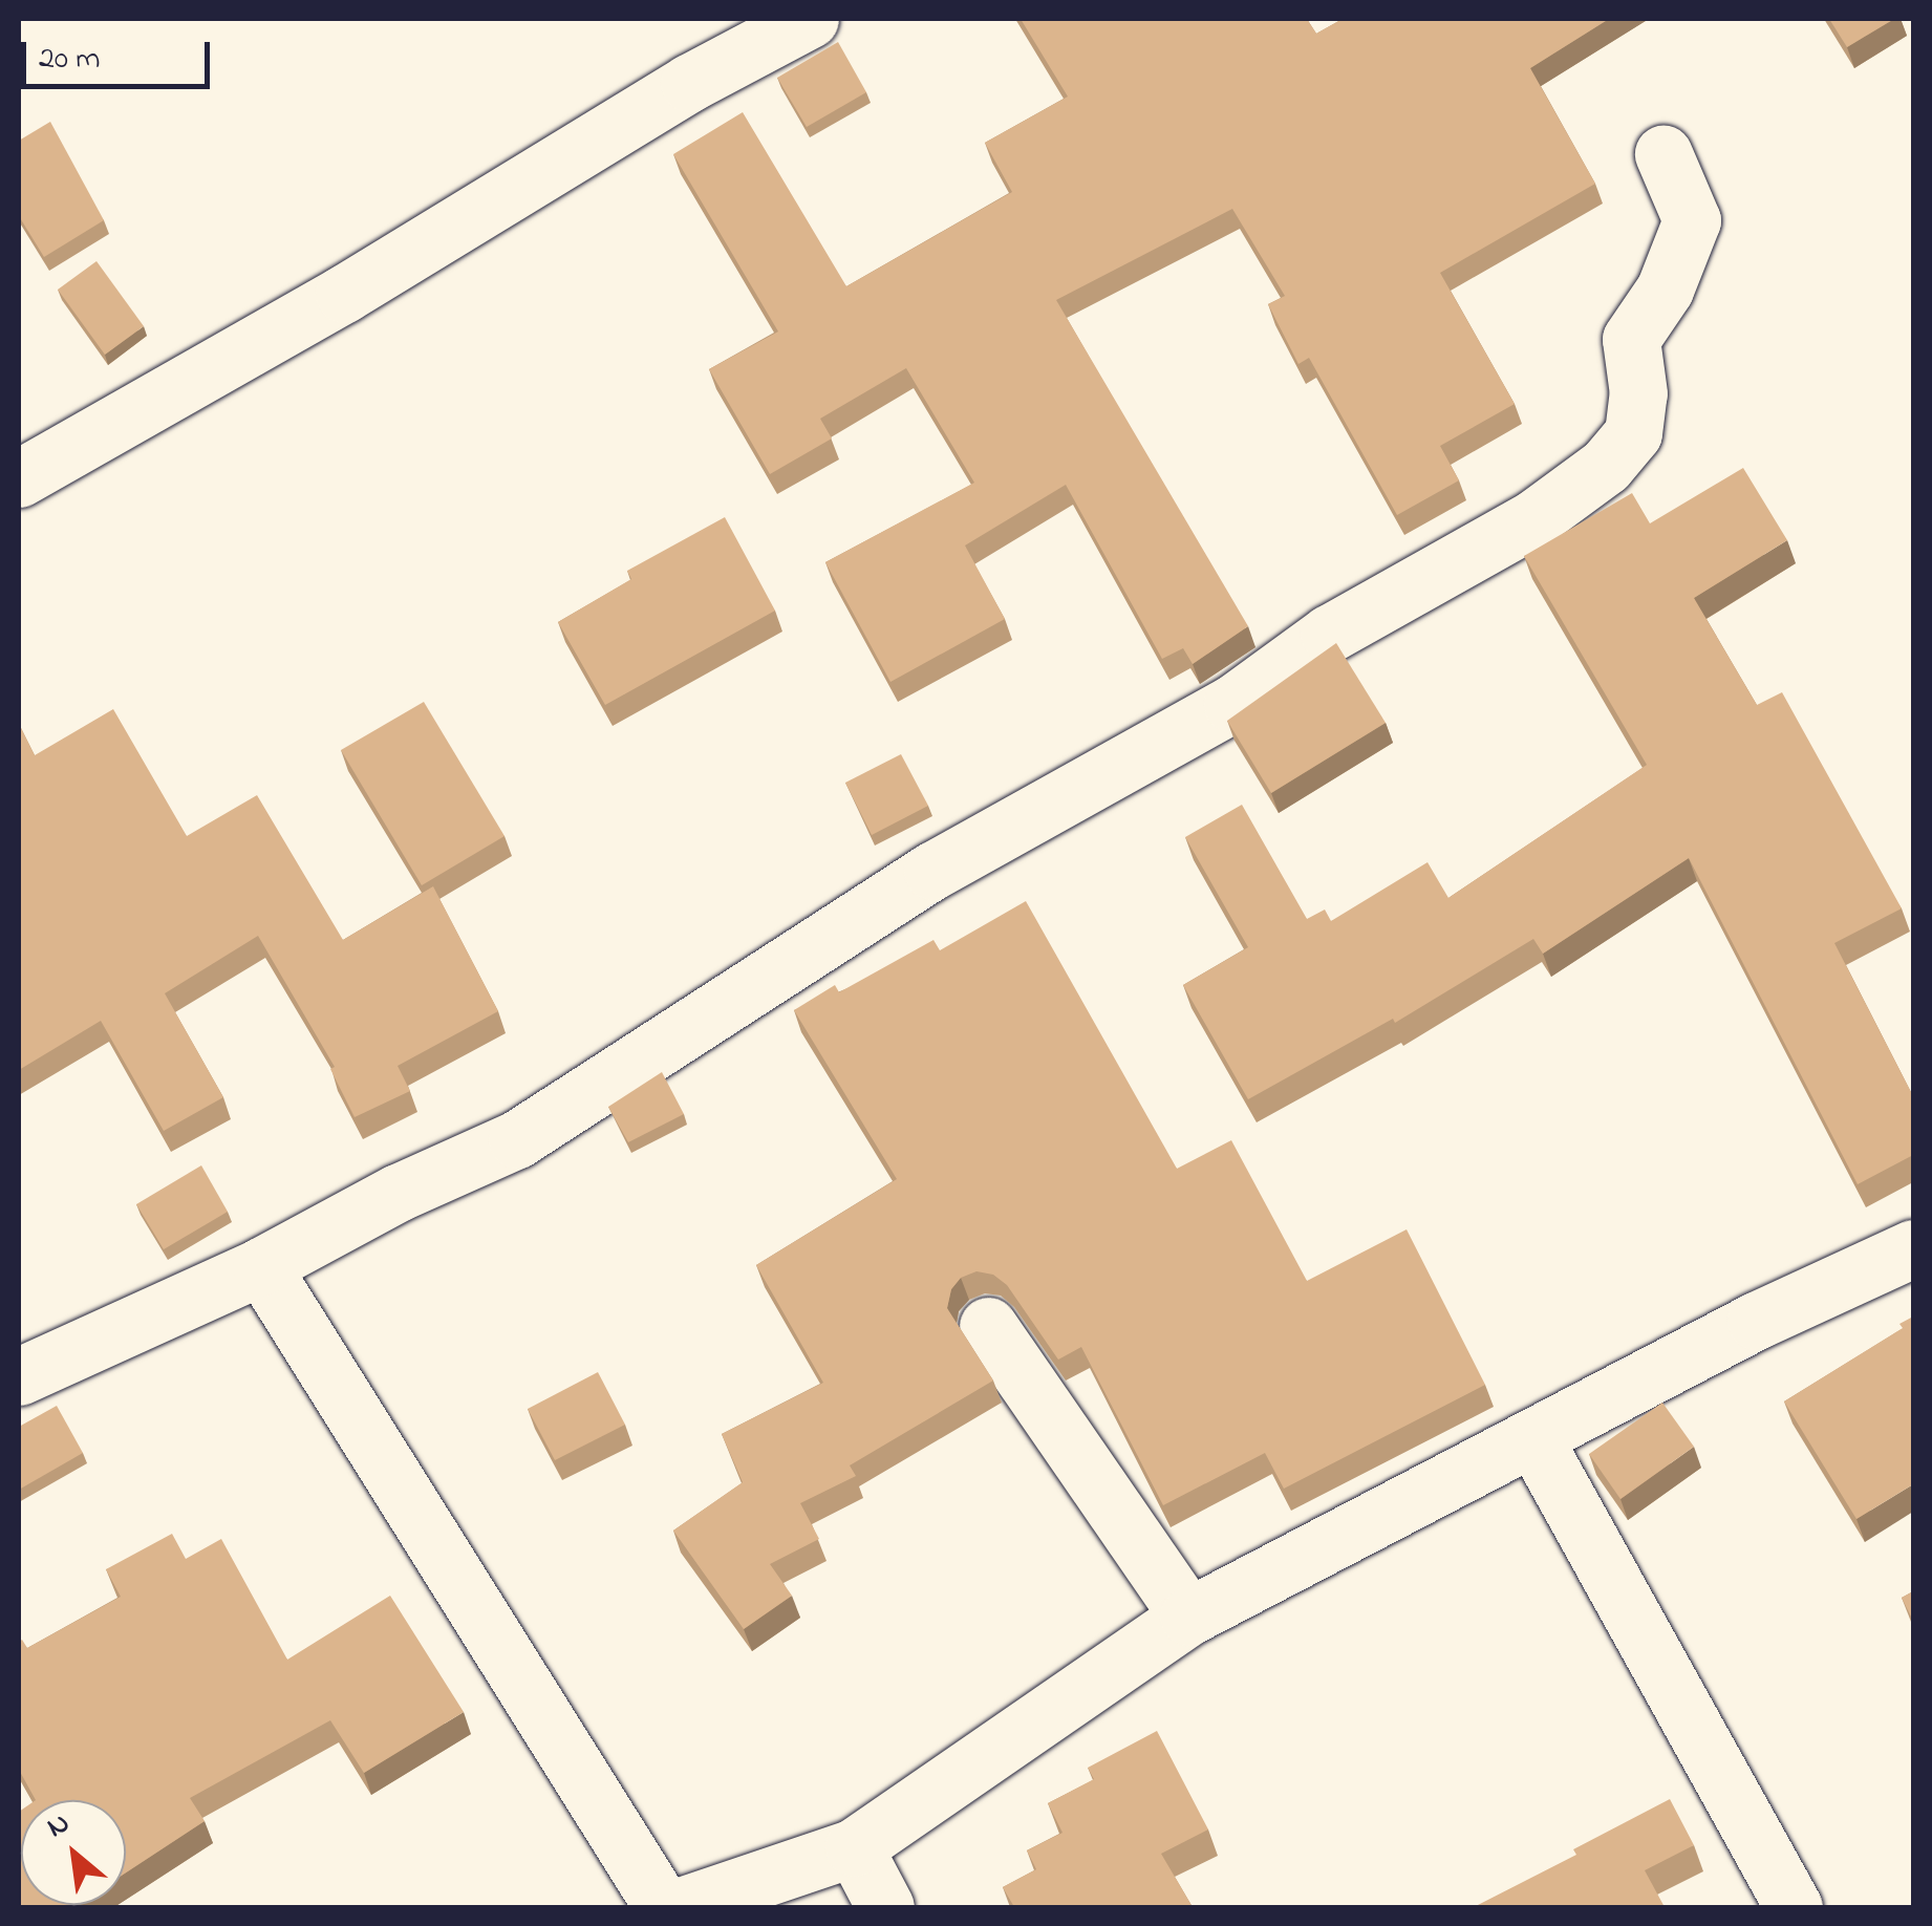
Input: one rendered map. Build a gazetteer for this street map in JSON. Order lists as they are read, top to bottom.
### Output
{
  "scale_bar": "20 m",
  "north": "top left"
}
